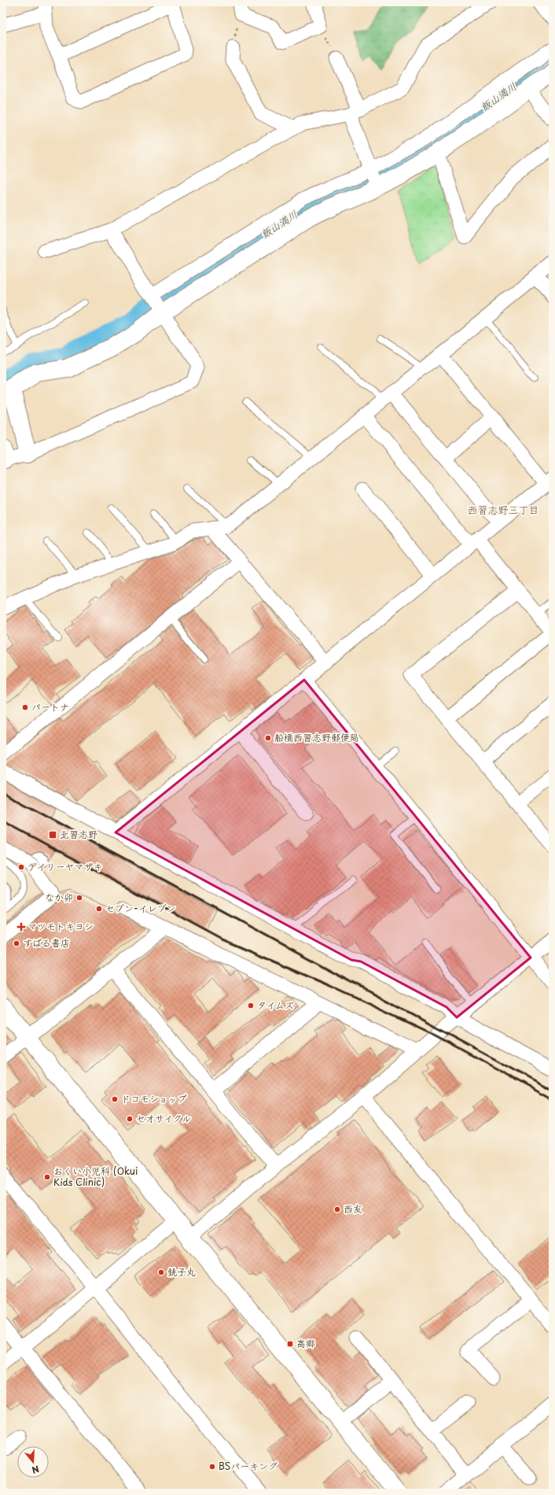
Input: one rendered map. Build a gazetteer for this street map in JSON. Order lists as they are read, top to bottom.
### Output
{
  "districts": ["西習志野三丁目"],
  "water": ["飯山満川"],
  "places": {
    "other": [
      "パートナ",
      "船橋西習志野郵便局",
      "デイリーヤマザキ",
      "なか卯",
      "セブン-イレブン",
      "すばる書店",
      "タイムズ",
      "ドコモショップ",
      "セオサイクル",
      "おくい小児科 (Okui Kids Clinic)",
      "西友",
      "銚子丸",
      "BSパーキング"
    ],
    "transit": ["北習志野", "高郷"],
    "health": ["マツモトキヨシ"]
  },
  "north": "bottom"
}
